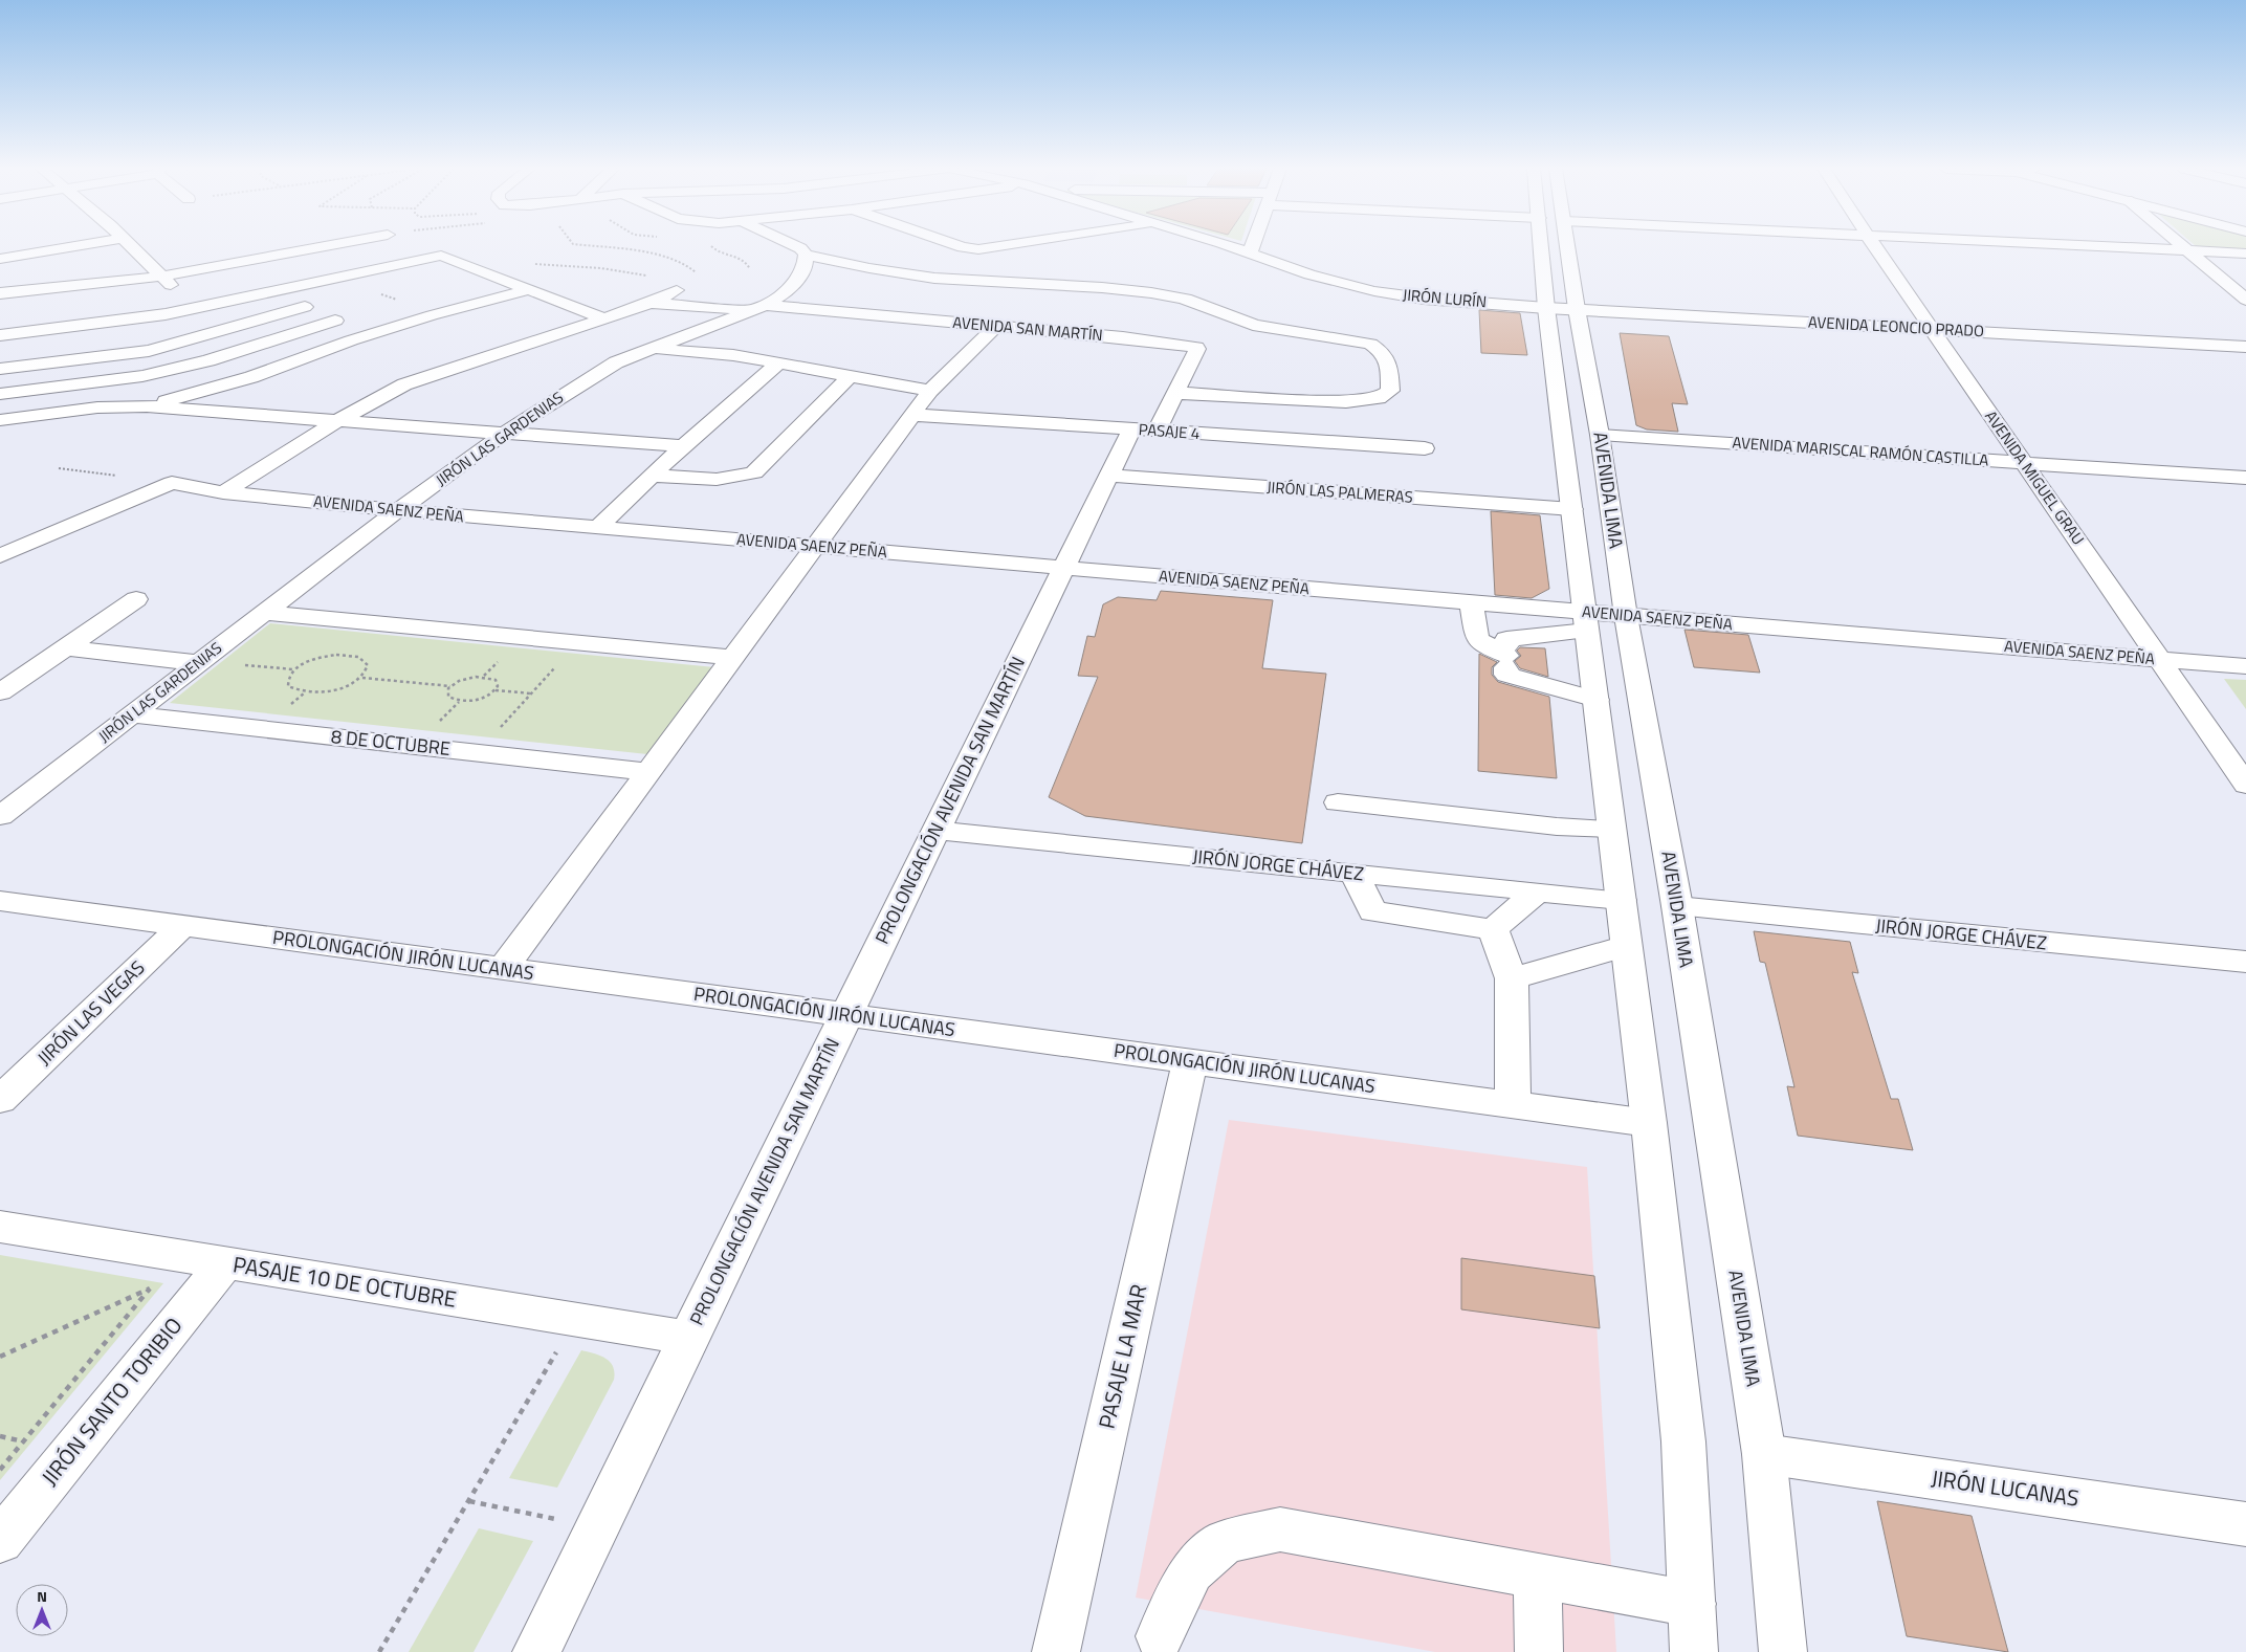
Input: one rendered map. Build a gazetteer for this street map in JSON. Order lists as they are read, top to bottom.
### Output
{
  "streets": {
    "street": [
      "JIRÓN LURÍN",
      "AVENIDA LEONCIO PRADO",
      "AVENIDA SAN MARTÍN",
      "PASAJE 4",
      "JIRÓN LAS GARDENIAS",
      "AVENIDA MARISCAL RAMÓN CASTILLA",
      "AVENIDA MIGUEL GRAU",
      "AVENIDA LIMA",
      "JIRÓN LAS PALMERAS",
      "AVENIDA SAENZ PEÑA",
      "8 DE OCTUBRE",
      "PROLONGACIÓN AVENIDA SAN MARTÍN",
      "JIRÓN JORGE CHÁVEZ",
      "PROLONGACIÓN JIRÓN LUCANAS",
      "JIRÓN LAS VEGAS",
      "PASAJE 10 DE OCTUBRE",
      "PASAJE LA MAR",
      "JIRÓN SANTO TORIBIO",
      "JIRÓN LUCANAS"
    ]
  },
  "crossings": [
    ["JIRÓN LURÍN", "AVENIDA LEONCIO PRADO"],
    ["JIRÓN LURÍN", "AVENIDA LIMA"],
    ["AVENIDA LEONCIO PRADO", "AVENIDA MIGUEL GRAU"],
    ["AVENIDA LEONCIO PRADO", "AVENIDA LIMA"],
    ["AVENIDA SAN MARTÍN", "PASAJE 4"],
    ["AVENIDA SAN MARTÍN", "JIRÓN LAS GARDENIAS"],
    ["AVENIDA SAN MARTÍN", "PROLONGACIÓN AVENIDA SAN MARTÍN"],
    ["PASAJE 4", "PROLONGACIÓN AVENIDA SAN MARTÍN"],
    ["JIRÓN LAS GARDENIAS", "AVENIDA SAENZ PEÑA"],
    ["JIRÓN LAS GARDENIAS", "8 DE OCTUBRE"],
    ["AVENIDA MARISCAL RAMÓN CASTILLA", "AVENIDA MIGUEL GRAU"],
    ["AVENIDA MARISCAL RAMÓN CASTILLA", "AVENIDA LIMA"],
    ["AVENIDA MIGUEL GRAU", "AVENIDA SAENZ PEÑA"],
    ["AVENIDA LIMA", "JIRÓN LAS PALMERAS"],
    ["AVENIDA LIMA", "AVENIDA SAENZ PEÑA"],
    ["AVENIDA LIMA", "JIRÓN JORGE CHÁVEZ"],
    ["AVENIDA LIMA", "PROLONGACIÓN JIRÓN LUCANAS"],
    ["AVENIDA LIMA", "JIRÓN LUCANAS"],
    ["JIRÓN LAS PALMERAS", "PROLONGACIÓN AVENIDA SAN MARTÍN"],
    ["AVENIDA SAENZ PEÑA", "PROLONGACIÓN AVENIDA SAN MARTÍN"],
    ["PROLONGACIÓN AVENIDA SAN MARTÍN", "JIRÓN JORGE CHÁVEZ"],
    ["PROLONGACIÓN AVENIDA SAN MARTÍN", "PROLONGACIÓN JIRÓN LUCANAS"],
    ["PROLONGACIÓN AVENIDA SAN MARTÍN", "PASAJE 10 DE OCTUBRE"],
    ["PROLONGACIÓN JIRÓN LUCANAS", "JIRÓN LAS VEGAS"],
    ["PROLONGACIÓN JIRÓN LUCANAS", "PASAJE LA MAR"],
    ["PASAJE 10 DE OCTUBRE", "JIRÓN SANTO TORIBIO"]
  ],
  "north": "top"
}
